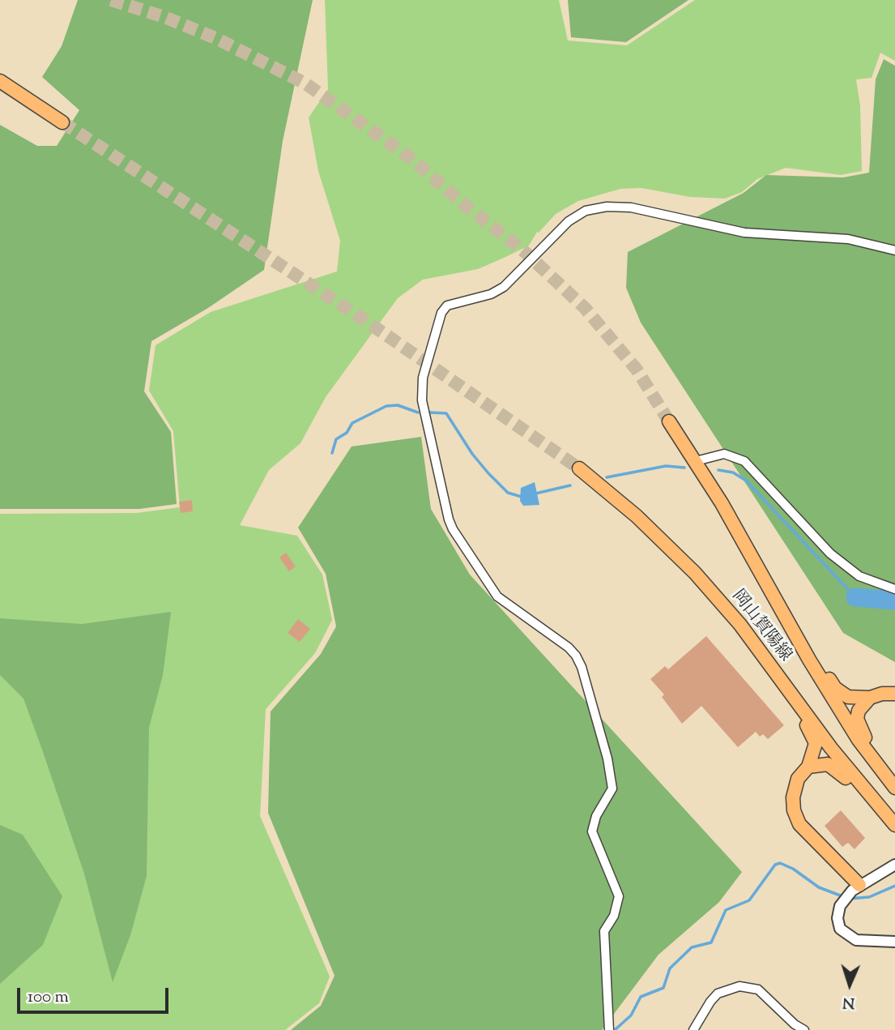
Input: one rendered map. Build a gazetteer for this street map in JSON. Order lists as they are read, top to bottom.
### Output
{
  "streets": {
    "main road": ["岡山賀陽線"]
  },
  "scale_bar": "100 m",
  "north": "bottom"
}
